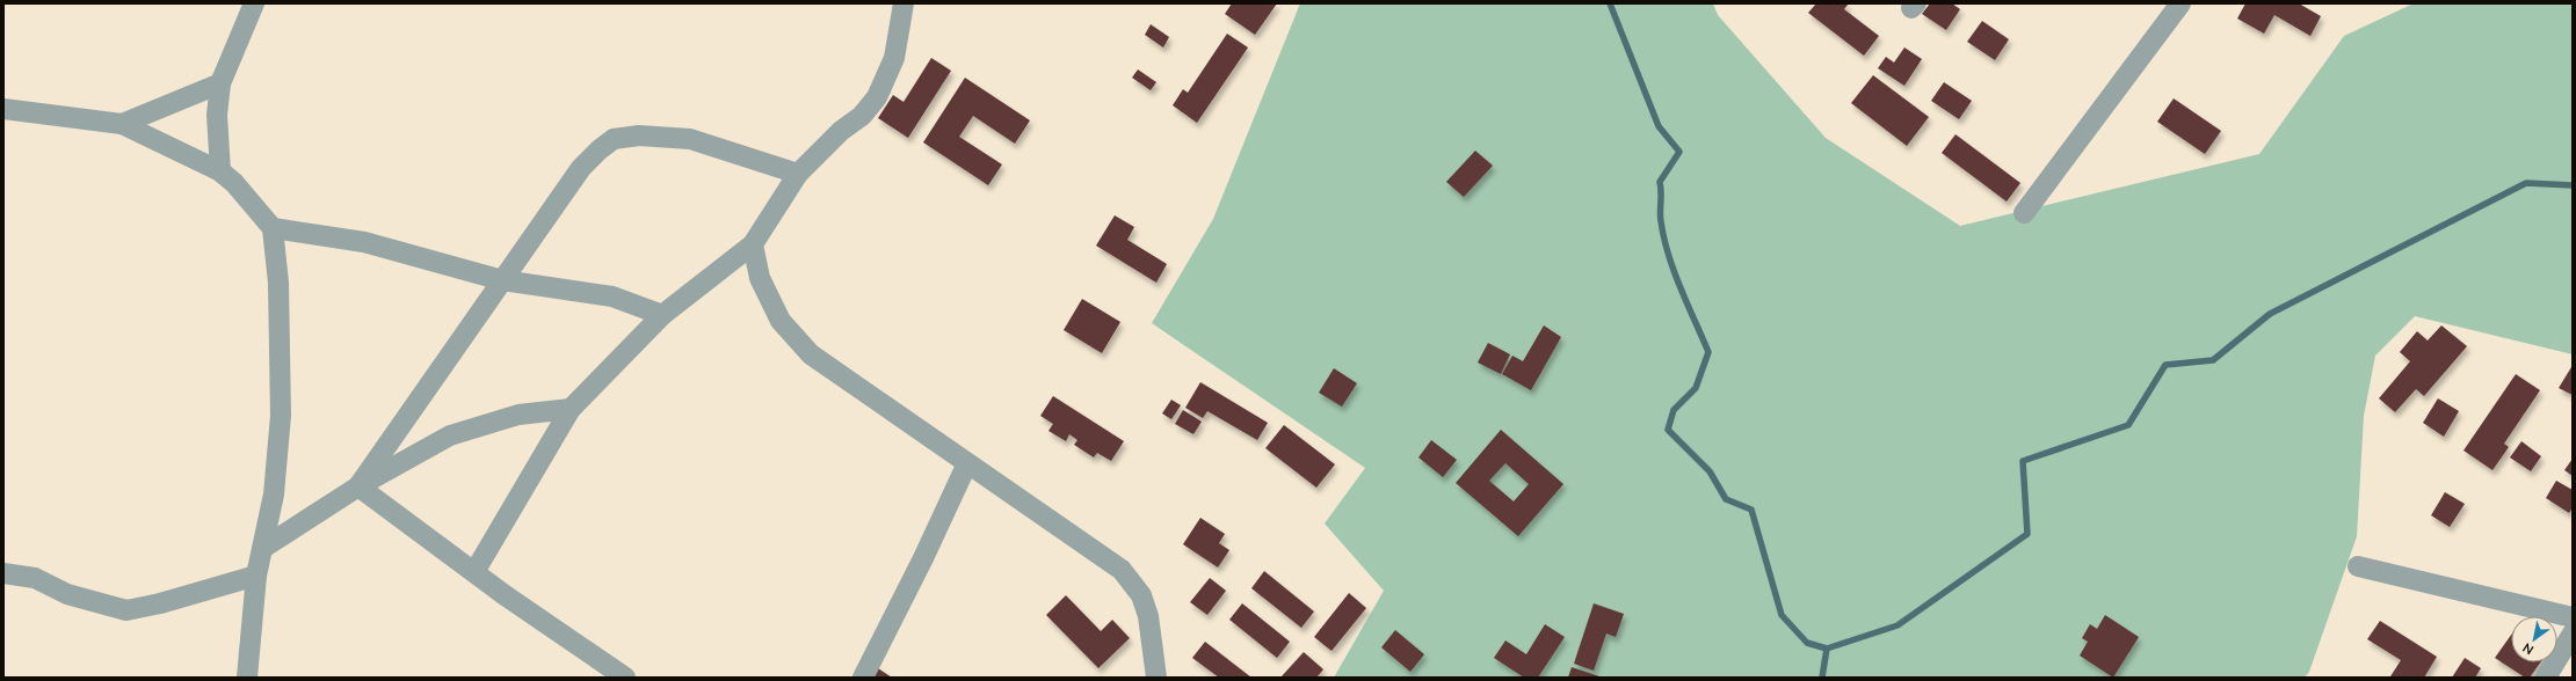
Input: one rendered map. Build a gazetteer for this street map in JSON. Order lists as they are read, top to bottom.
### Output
{
  "north": "bottom left"
}
